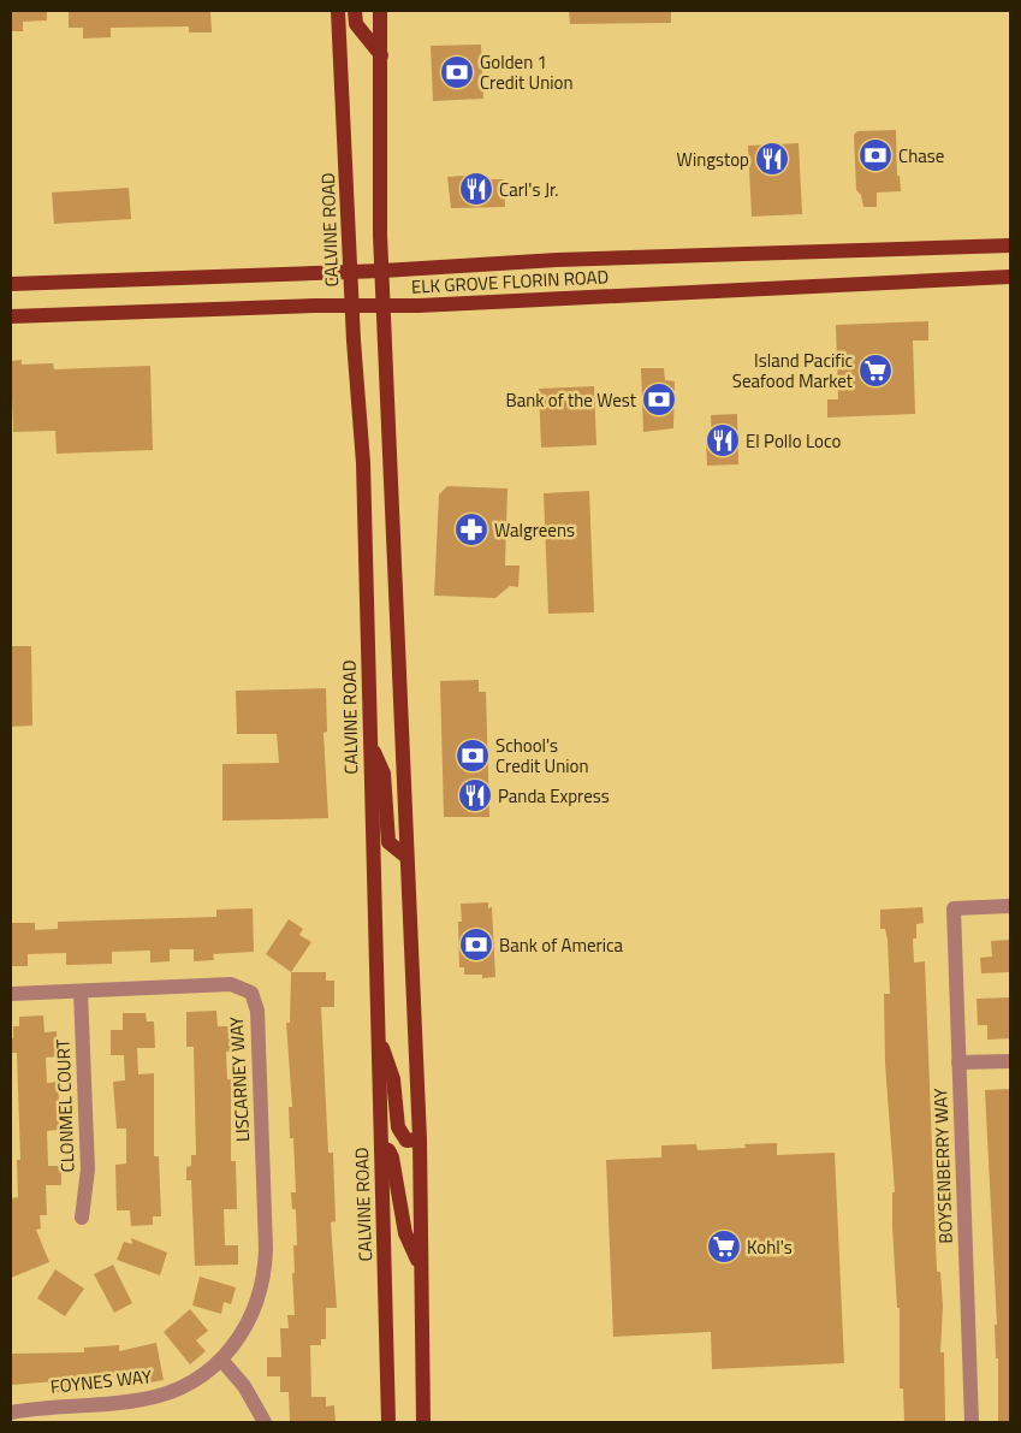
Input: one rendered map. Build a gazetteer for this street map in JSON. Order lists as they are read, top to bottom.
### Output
{
  "streets": {
    "main road": ["CALVINE ROAD", "ELK GROVE FLORIN ROAD"],
    "street": [
      "LISCARNEY WAY",
      "CLONMEL COURT",
      "BOYSENBERRY WAY",
      "FOYNES WAY"
    ]
  },
  "crossings": [
    ["CALVINE ROAD", "ELK GROVE FLORIN ROAD"],
    ["LISCARNEY WAY", "CLONMEL COURT"],
    ["LISCARNEY WAY", "FOYNES WAY"]
  ],
  "places": {
    "bank": [
      "Golden 1 Credit Union",
      "Chase",
      "Bank of the West",
      "School's Credit Union",
      "Bank of America"
    ],
    "restaurant": [
      "Wingstop",
      "Carl's Jr.",
      "El Pollo Loco",
      "Panda Express"
    ],
    "supermarket": ["Island Pacific Seafood Market", "Kohl's"],
    "pharmacy": ["Walgreens"]
  }
}
